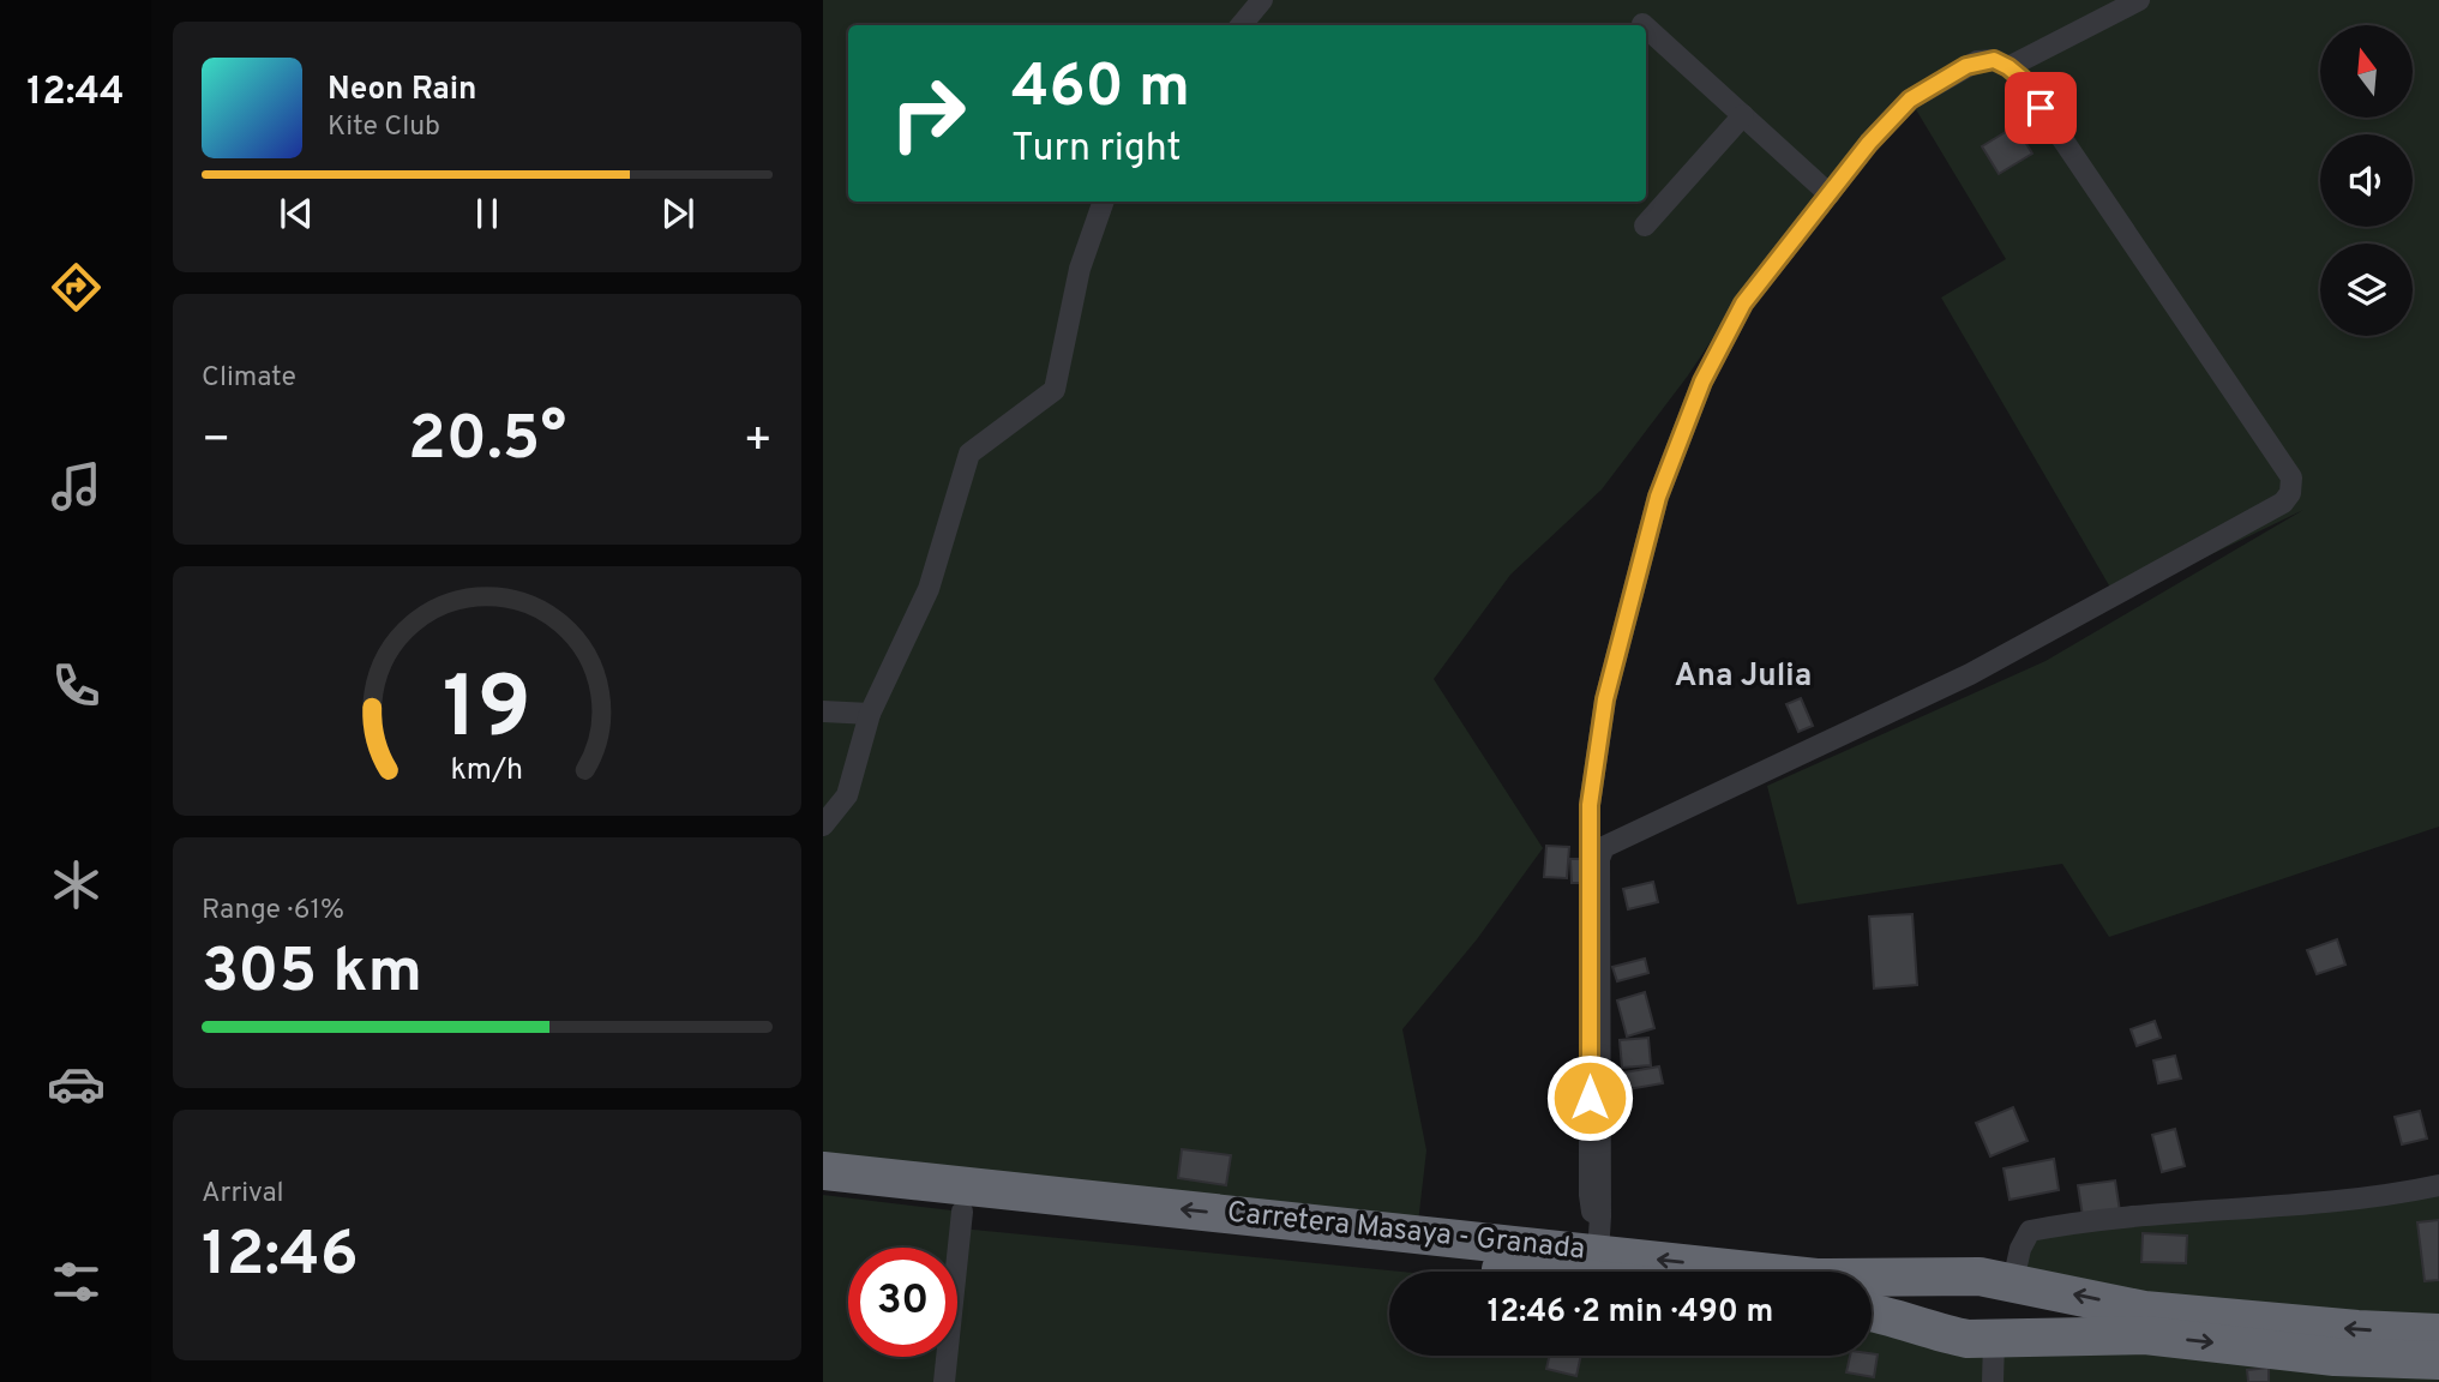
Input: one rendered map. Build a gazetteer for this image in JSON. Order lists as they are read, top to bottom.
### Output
{
  "streets": {
    "highway": ["Carretera Masaya - Granada"]
  },
  "districts": ["Ana Julia"],
  "north": "top",
  "page": {
    "tabs": "12:44",
    "turn": ["460 m", "Turn right"],
    "song": ["Neon Rain", "Kite Club"],
    "tile": [
      "Climate",
      ["Range · 61%", "305 km"],
      ["Arrival", "12:46"]
    ],
    "heat": ["−", "20.5°", "+"],
    "limit": "30",
    "trip": "12:46 · 2 min · 490 m",
    "gauge": ["19", "km/h"]
  }
}
